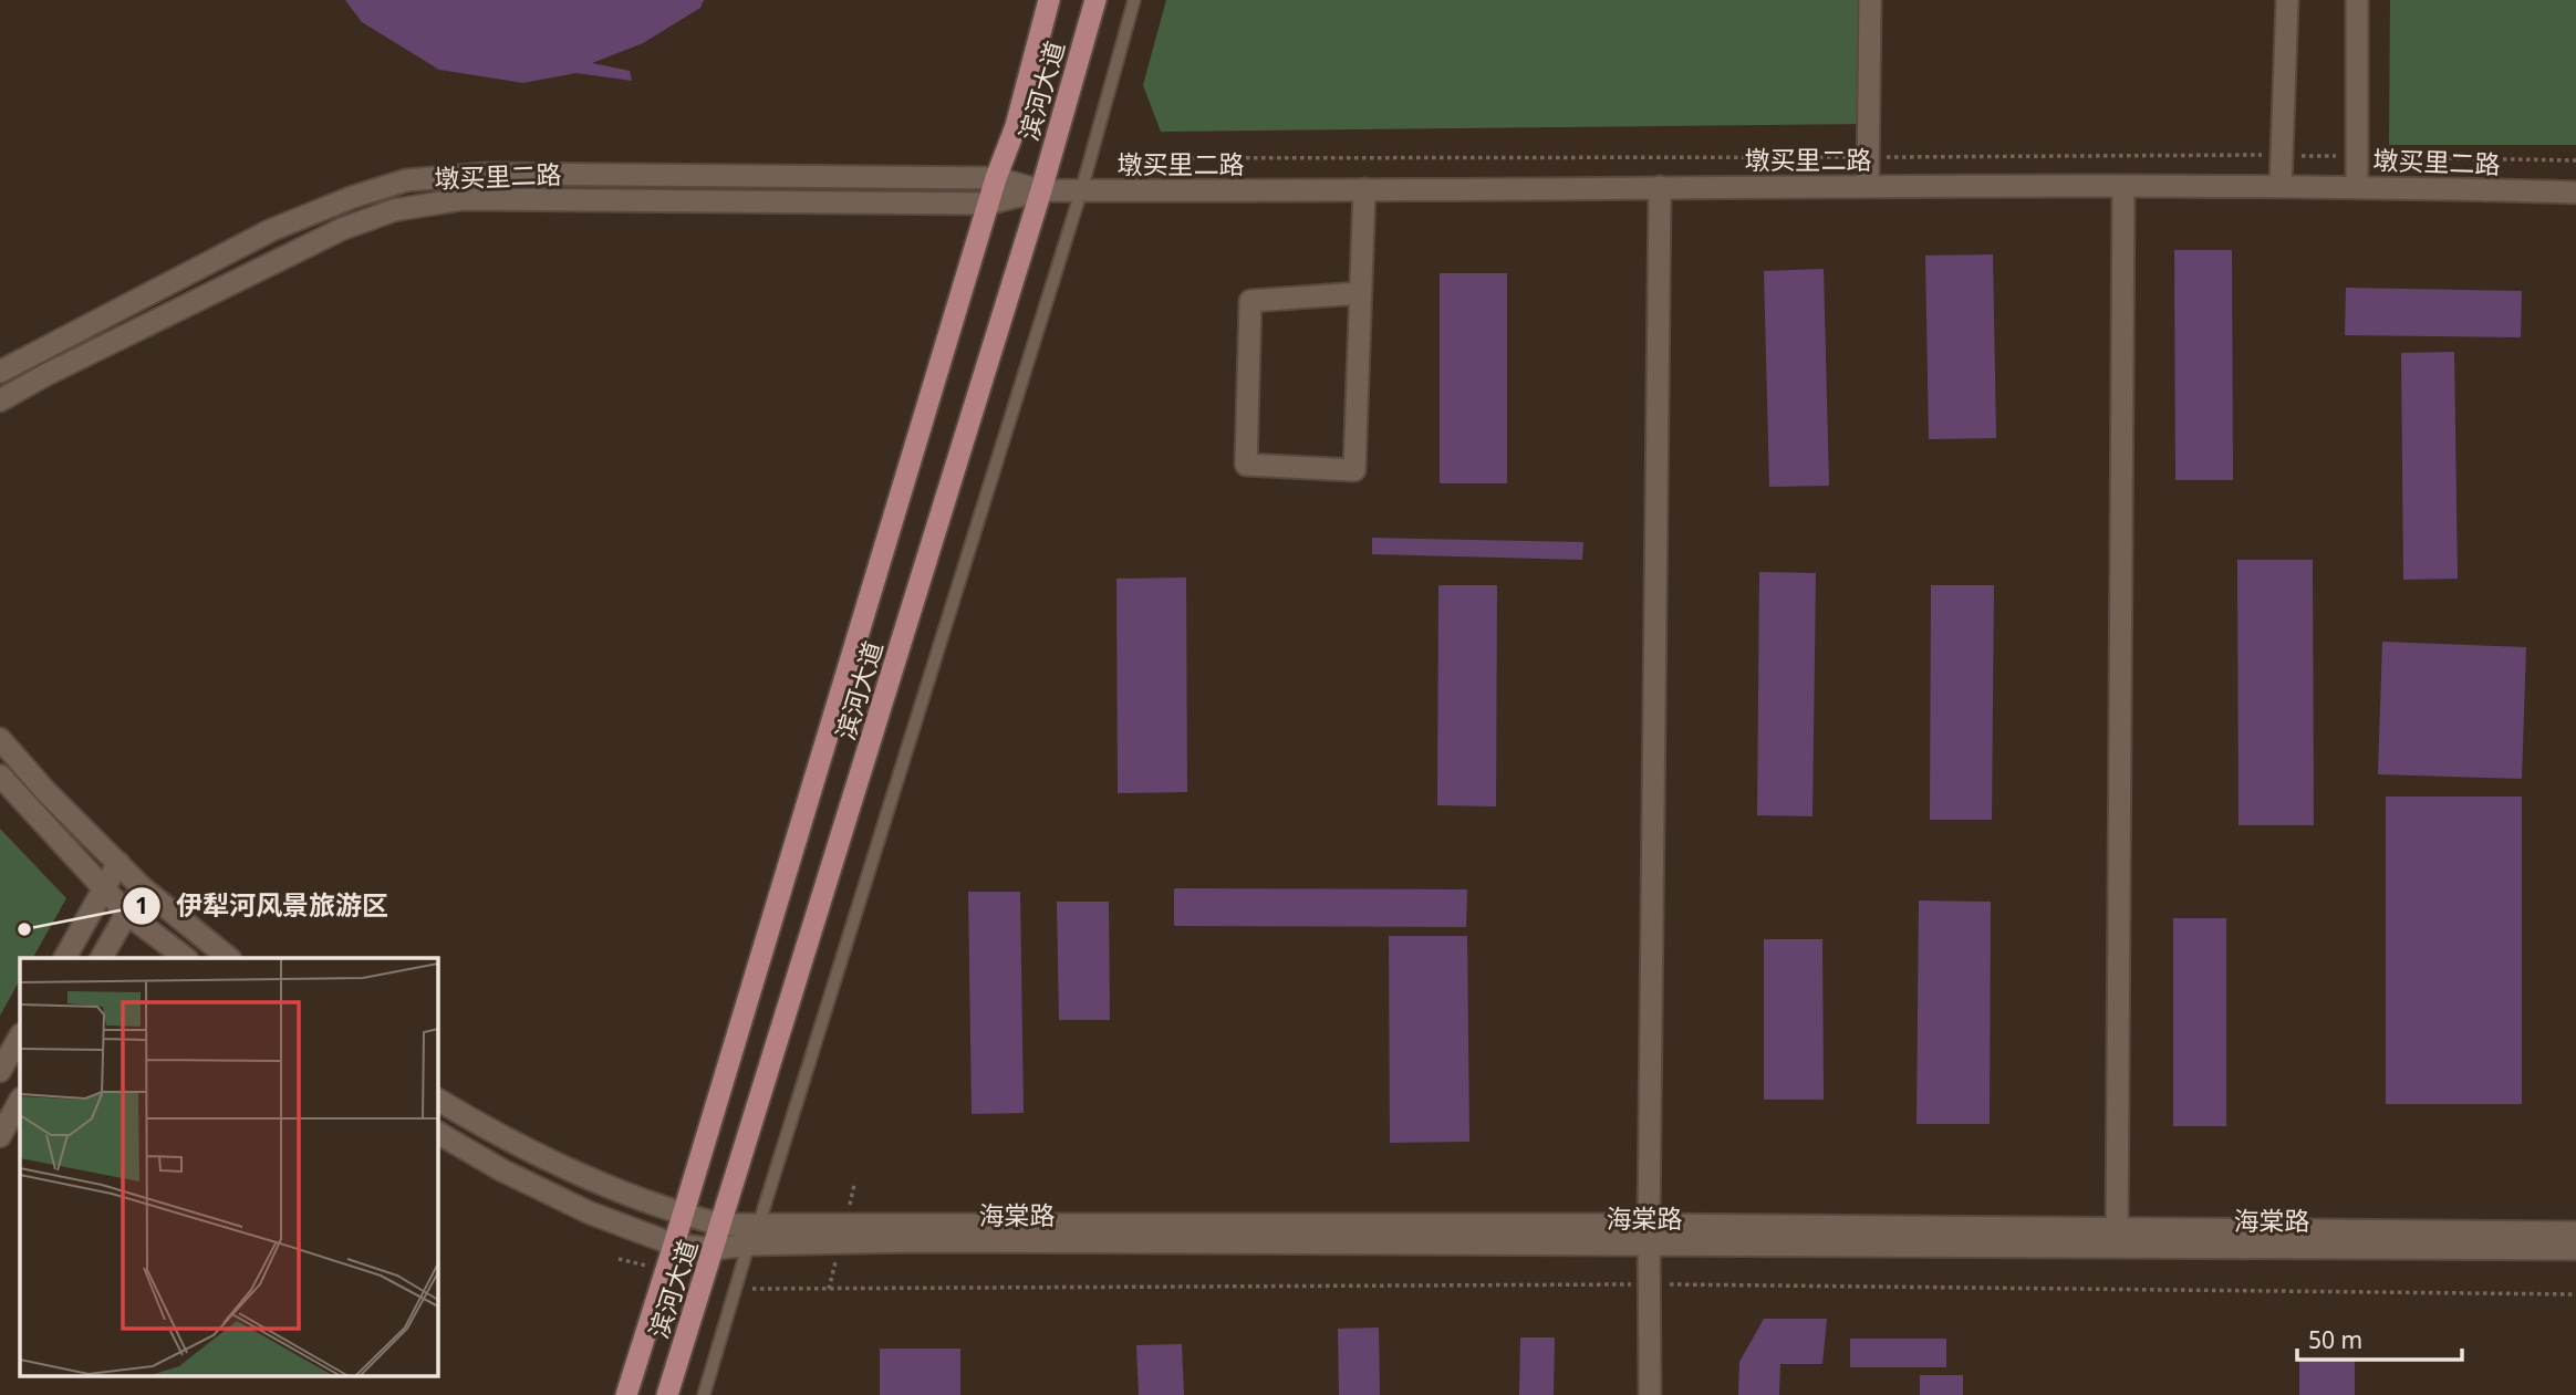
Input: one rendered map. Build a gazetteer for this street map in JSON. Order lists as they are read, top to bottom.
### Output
{
  "streets": {
    "main road": ["滨河大道"],
    "street": ["墩买里二路", "海棠路"]
  },
  "crossings": [
    ["滨河大道", "墩买里二路"],
    ["滨河大道", "海棠路"]
  ],
  "places": ["伊犁河风景旅游区"],
  "scale_bar": "50 m"
}
